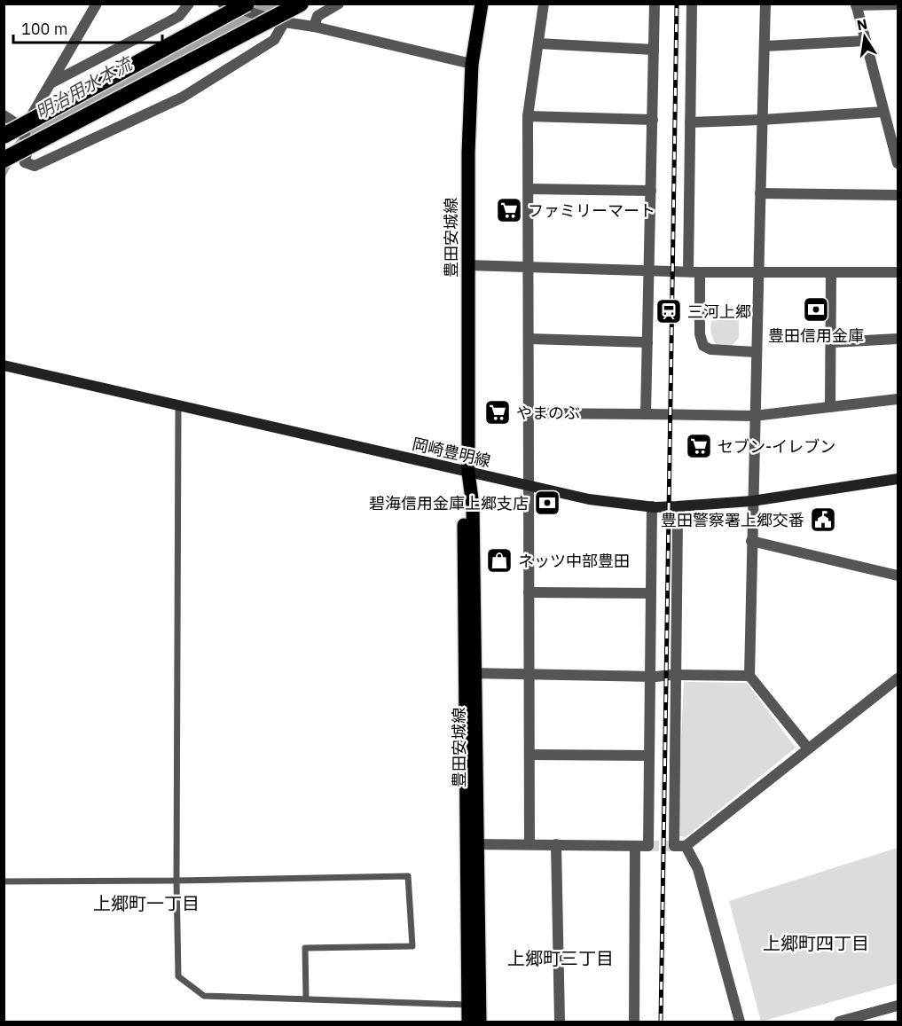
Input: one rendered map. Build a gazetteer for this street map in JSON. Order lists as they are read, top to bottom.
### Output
{
  "streets": {
    "main road": ["豊田安城線", "岡崎豊明線"]
  },
  "crossings": [
    ["豊田安城線", "岡崎豊明線"]
  ],
  "districts": ["上郷町一丁目", "上郷町四丁目", "上郷町三丁目"],
  "water": ["明治用水本流"],
  "places": {
    "supermarket": ["ファミリーマート", "やまのぶ", "セブン-イレブン"],
    "bank": ["豊田信用金庫", "碧海信用金庫上郷支店"],
    "station": ["三河上郷"],
    "public building": ["豊田警察署上郷交番"],
    "shop": ["ネッツ中部豊田"]
  },
  "scale_bar": "100 m",
  "north": "top"
}
